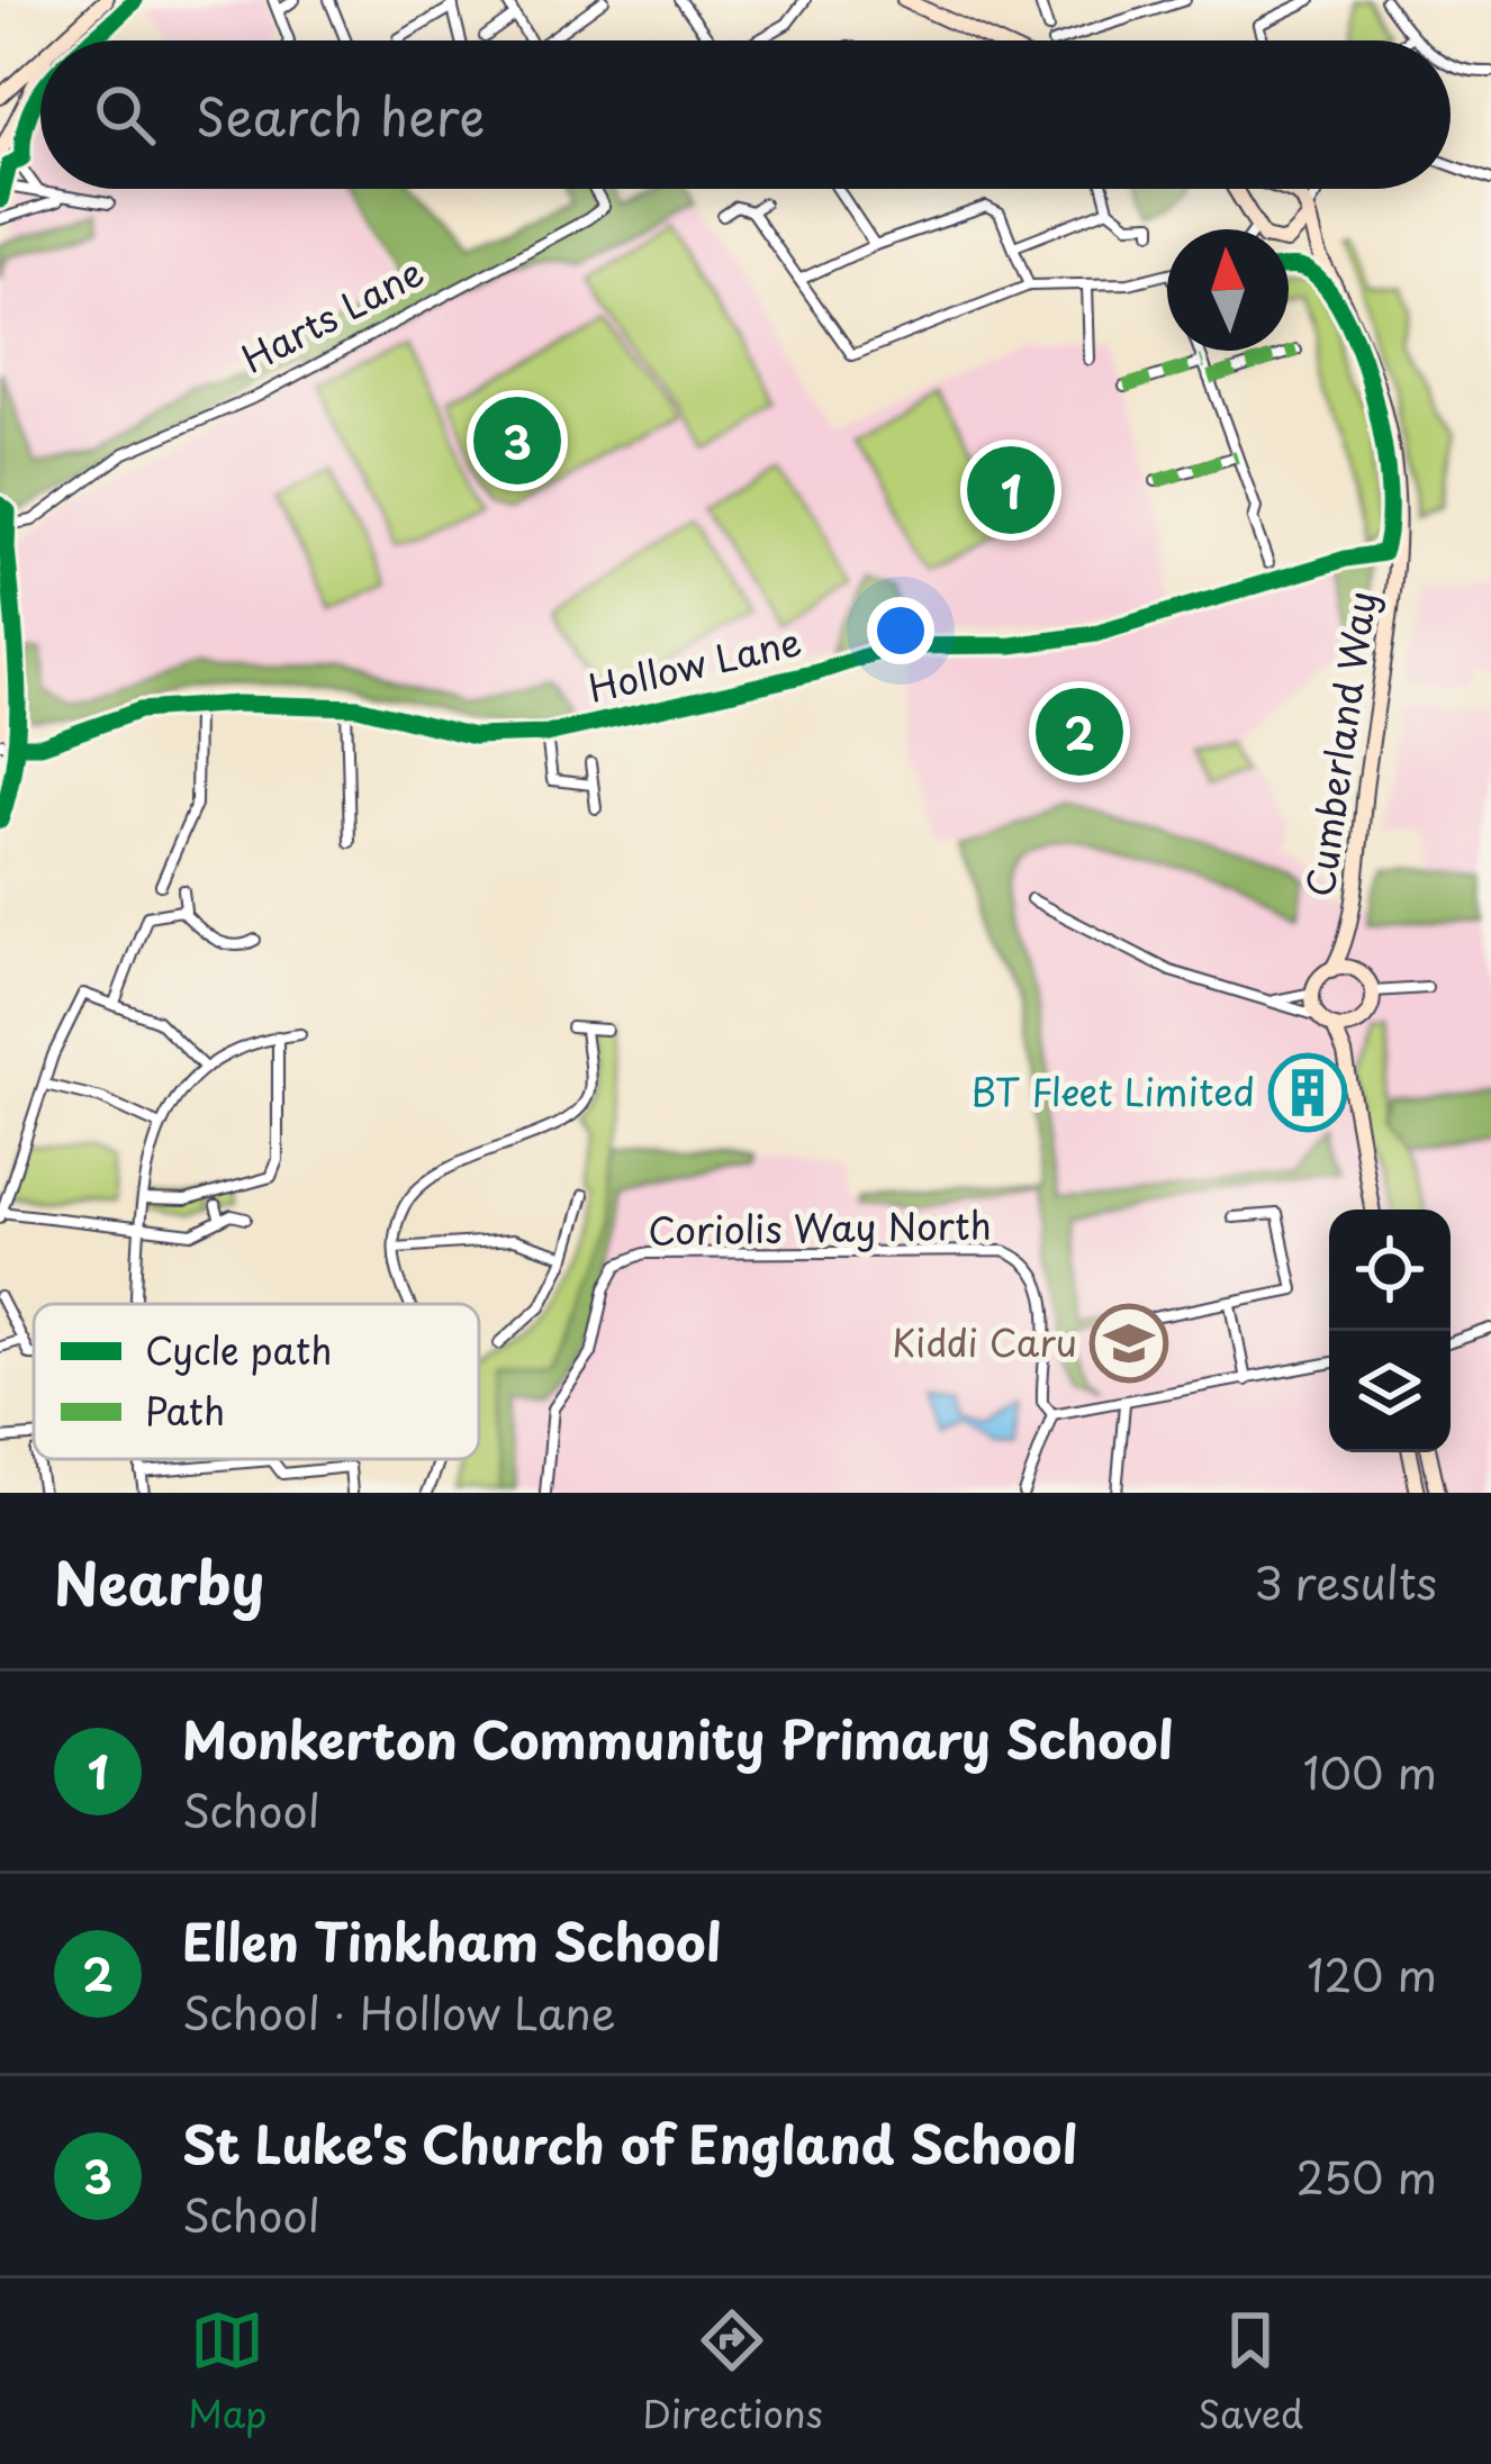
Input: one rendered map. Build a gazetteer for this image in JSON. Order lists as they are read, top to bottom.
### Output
{
  "streets": {
    "main road": ["Cumberland Way"],
    "street": ["Harts Lane", "Hollow Lane", "Coriolis Way North"]
  },
  "places": {
    "building": ["BT Fleet Limited"],
    "school or university": ["Kiddi Caru"]
  },
  "legend": ["Cycle path", "Path"],
  "north": "top",
  "page": {
    "search": "Search here",
    "pins": ["3", "1", "2"],
    "heading": ["Nearby", "3 results"],
    "list": [
      {
        "mark": "1",
        "name": "Monkerton Community Primary School",
        "note": "School",
        "value": "100 m"
      },
      {
        "mark": "2",
        "name": "Ellen Tinkham School",
        "note": "School · Hollow Lane",
        "value": "120 m"
      },
      {
        "mark": "3",
        "name": "St Luke's Church of England School",
        "note": "School",
        "value": "250 m"
      }
    ],
    "nav": ["Map", "Directions", "Saved"]
  }
}
